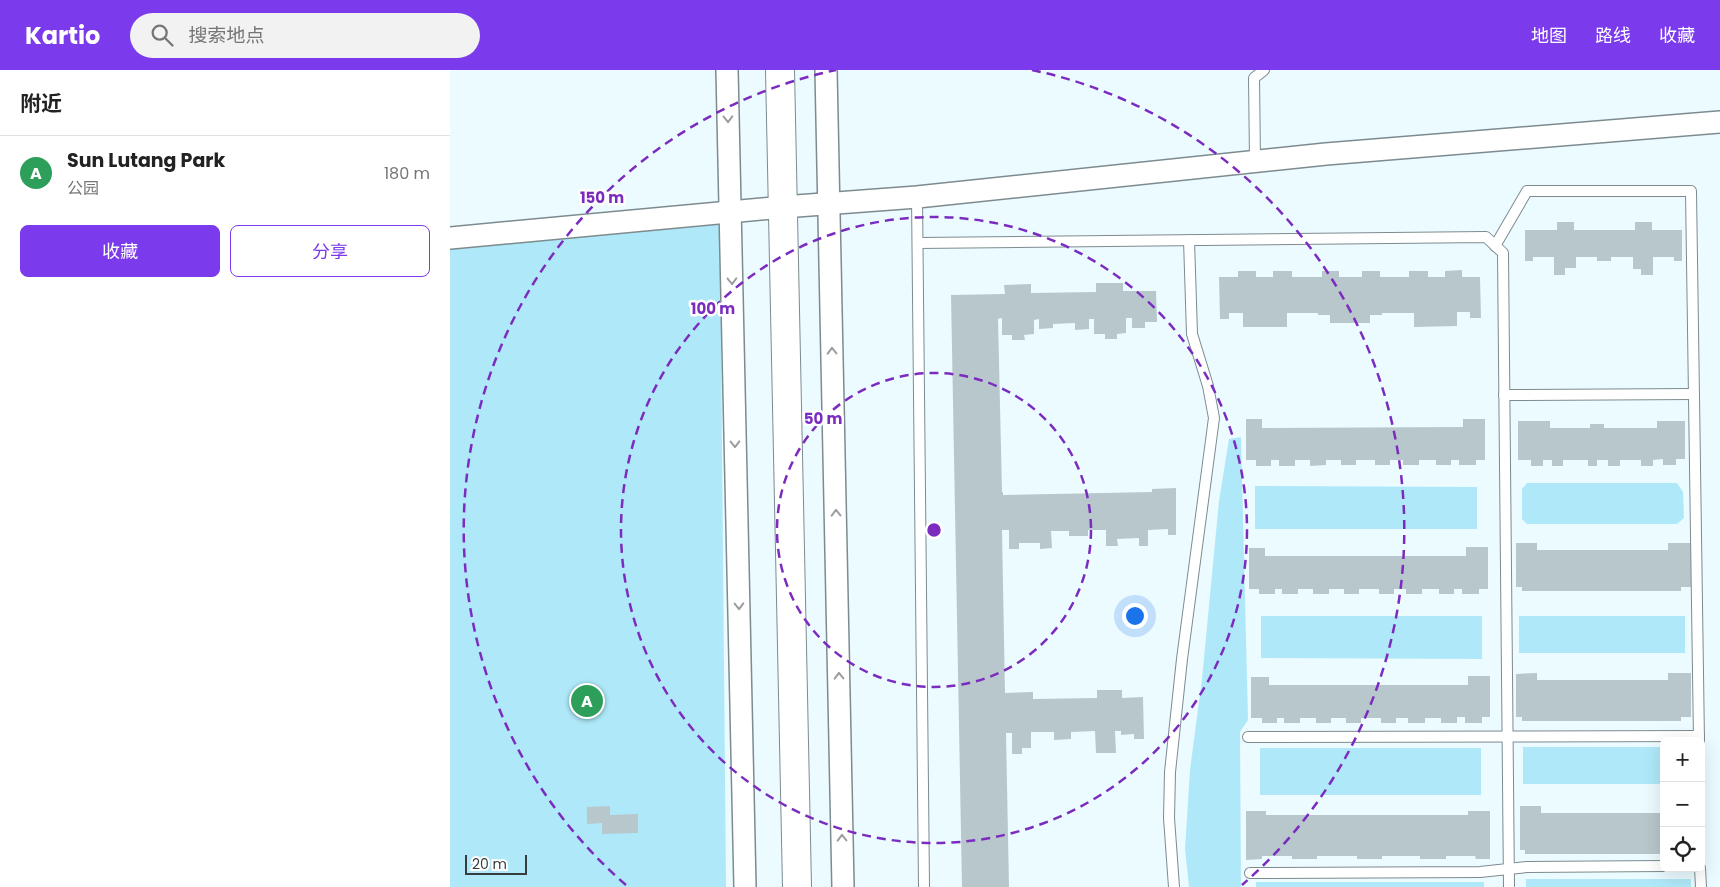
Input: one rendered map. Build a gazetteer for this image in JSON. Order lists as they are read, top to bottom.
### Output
{
  "scale_bar": "20 m",
  "page": {
    "header": "Kartio",
    "search": "搜索地点",
    "nav": ["地图", "路线", "收藏"],
    "heading": "附近",
    "list": [
      {
        "mark": "A",
        "name": "Sun Lutang Park",
        "note": "公园",
        "value": "180 m"
      }
    ],
    "buttons": ["收藏", "分享"],
    "pins": "A",
    "map_buttons": ["+", "−"],
    "scale": "20 m"
  },
  "rings": ["150 m", "100 m", "50 m"]
}
